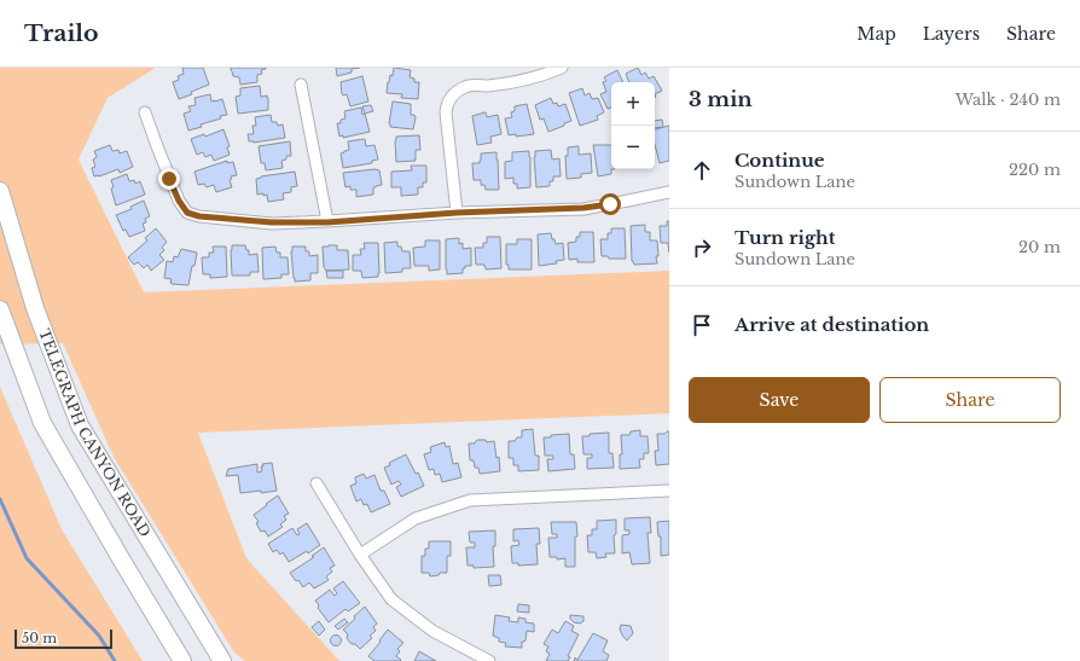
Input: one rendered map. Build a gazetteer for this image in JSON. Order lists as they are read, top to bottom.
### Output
{
  "streets": {
    "main road": ["TELEGRAPH CANYON ROAD"]
  },
  "scale_bar": "50 m",
  "page": {
    "header": "Trailo",
    "nav": ["Map", "Layers", "Share"],
    "heading": ["3 min", "Walk · 240 m"],
    "map_buttons": ["+", "−"],
    "list": [
      ["Continue", "Sundown Lane", "220 m"],
      ["Turn right", "Sundown Lane", "20 m"],
      "Arrive at destination"
    ],
    "buttons": ["Save", "Share"],
    "scale": "50 m"
  }
}
